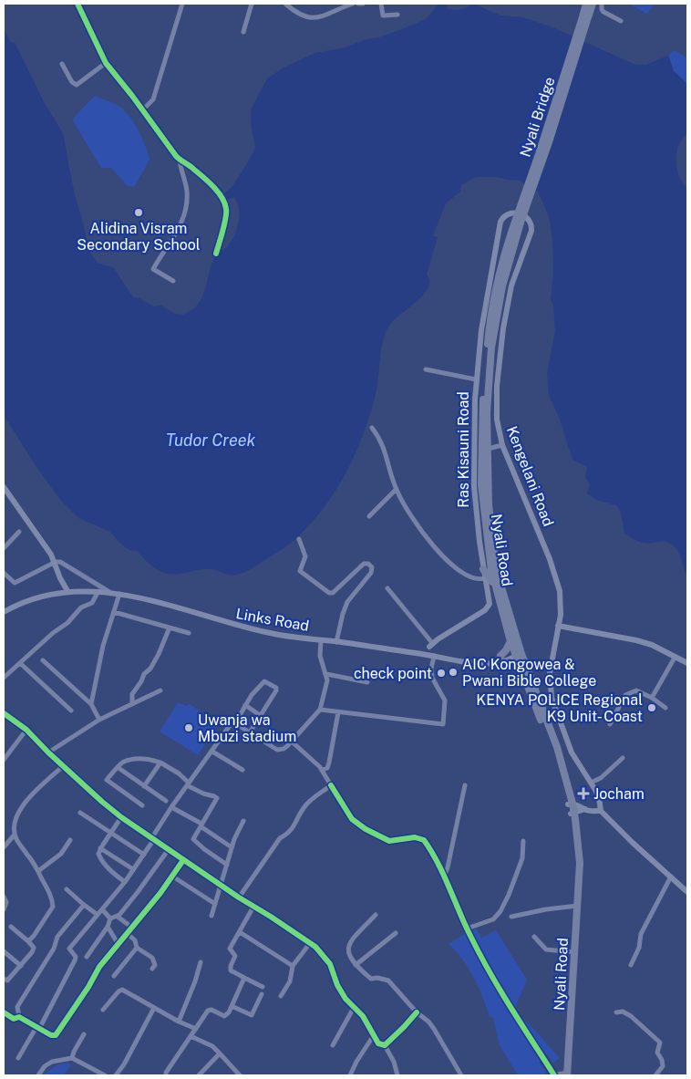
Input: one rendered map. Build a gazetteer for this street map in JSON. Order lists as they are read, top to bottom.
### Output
{
  "streets": {
    "highway": ["Nyali Bridge", "Nyali Road"],
    "main road": ["Ras Kisauni Road", "Kengelani Road", "Links Road"]
  },
  "crossings": [
    ["Nyali Bridge", "Nyali Road"],
    ["Ras Kisauni Road", "Kengelani Road"],
    ["Nyali Road", "Links Road"]
  ],
  "water": ["Tudor Creek"],
  "places": {
    "other": [
      "Alidina Visram Secondary School",
      "AIC Kongowea & Pwani Bible College",
      "check point",
      "KENYA POLICE Regional K9 Unit- Coast",
      "Uwanja wa Mbuzi stadium"
    ],
    "health": ["Jocham"]
  }
}
